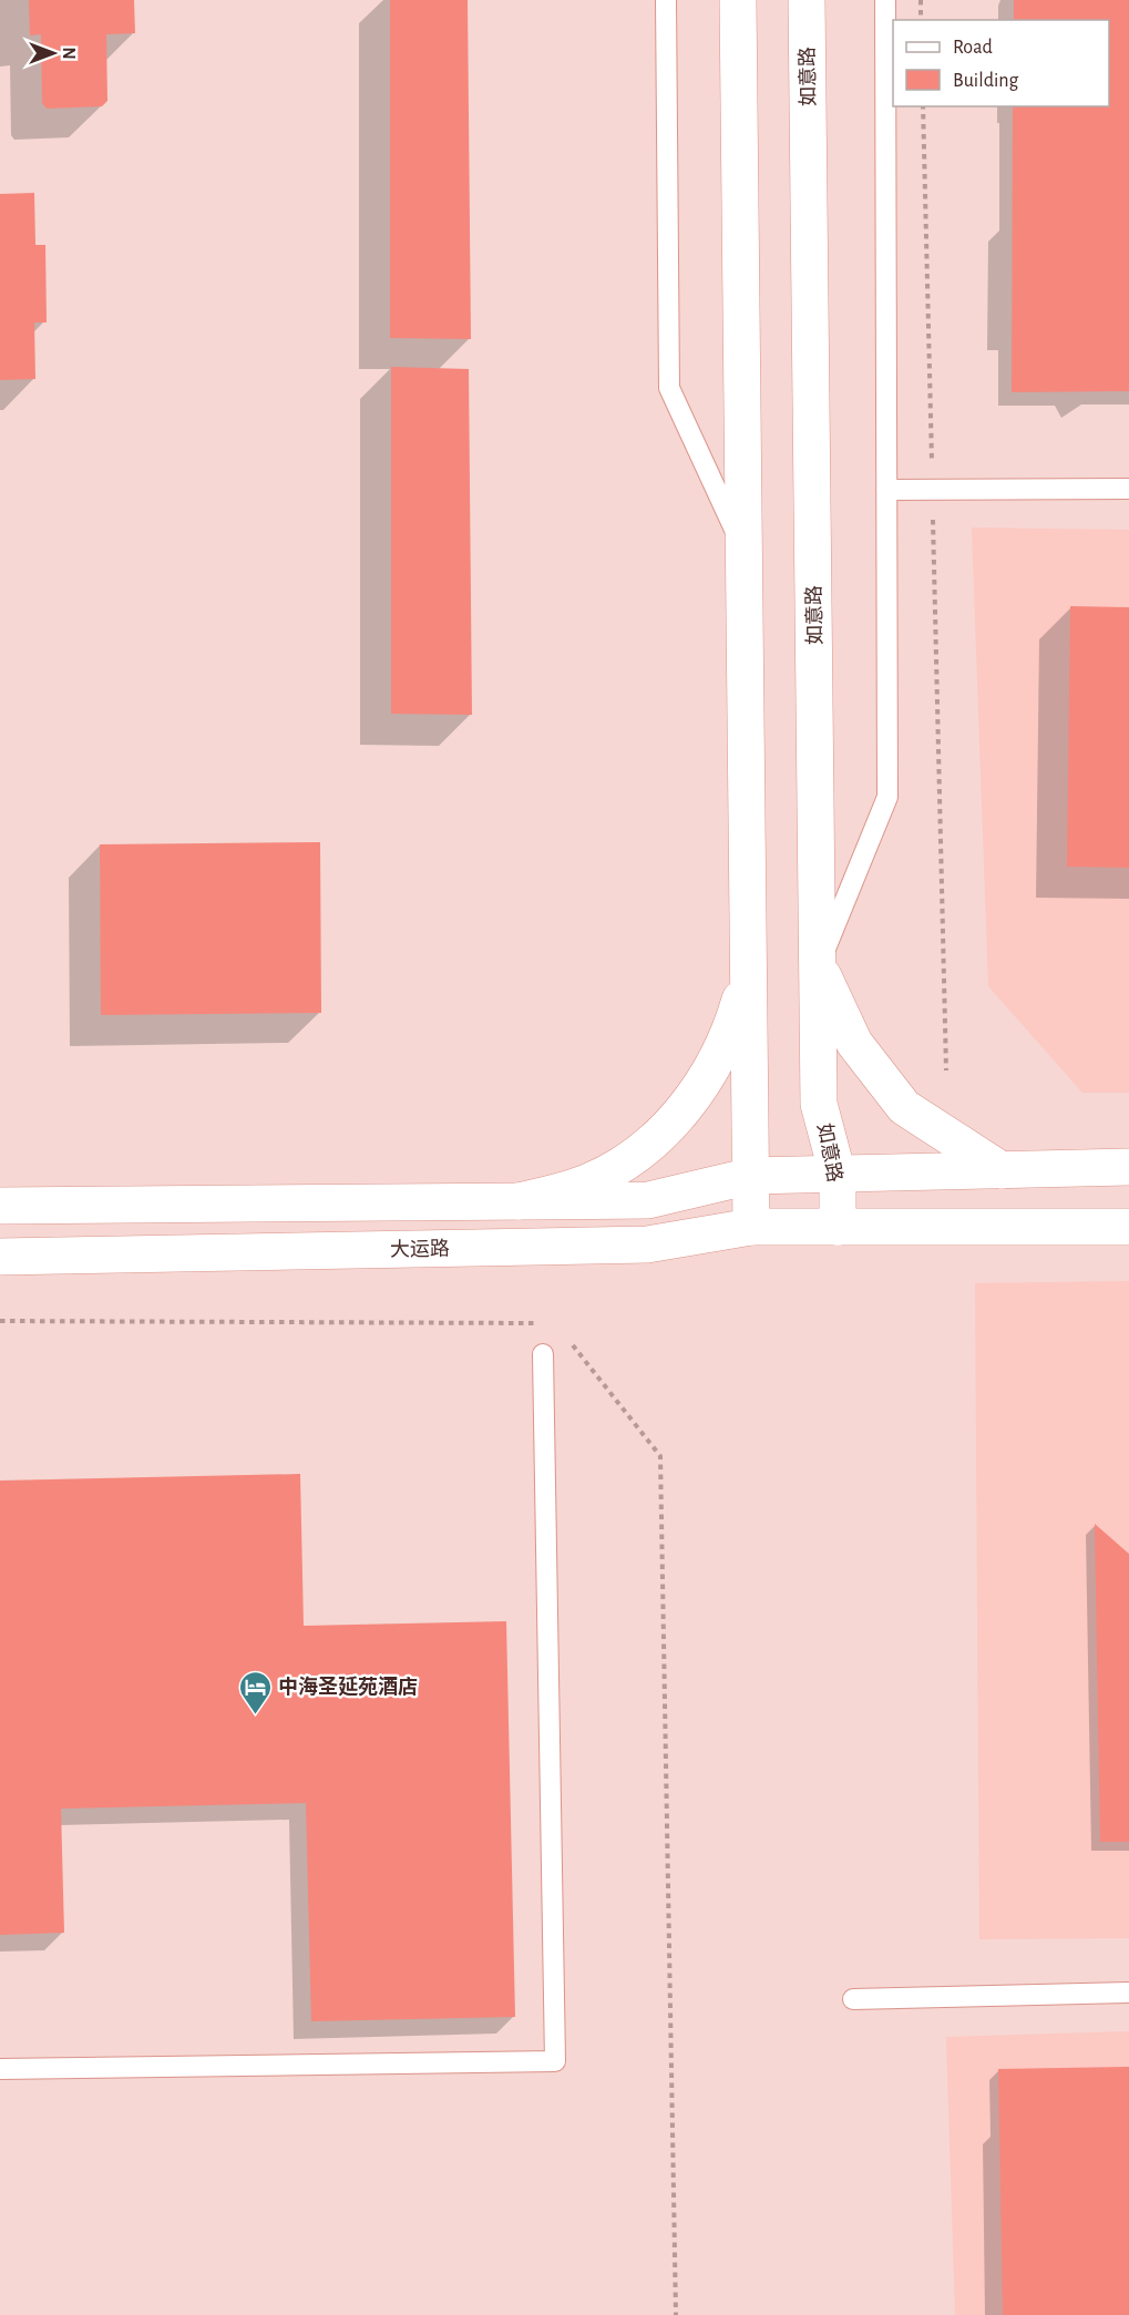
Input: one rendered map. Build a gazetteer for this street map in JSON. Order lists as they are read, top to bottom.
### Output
{
  "streets": {
    "main road": ["如意路", "大运路"]
  },
  "crossings": [
    ["如意路", "大运路"]
  ],
  "places": {
    "hotel": ["中海圣延苑酒店"]
  },
  "legend": ["Road", "Building"],
  "north": "right"
}
